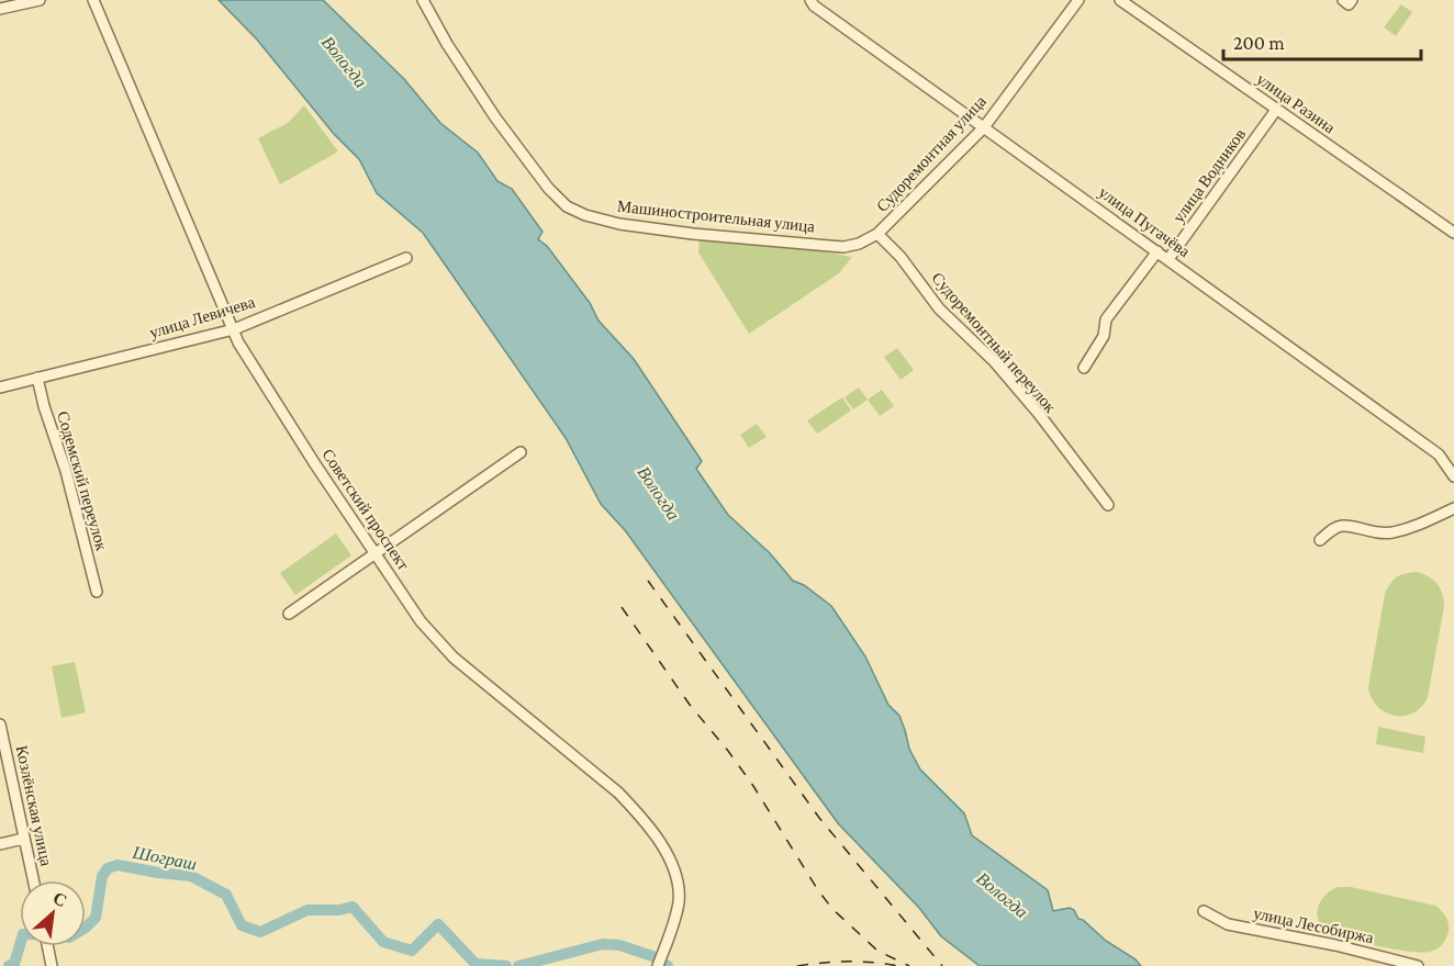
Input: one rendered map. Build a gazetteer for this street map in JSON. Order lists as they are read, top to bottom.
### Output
{
  "streets": {
    "street": [
      "улица Разина",
      "Судоремонтная улица",
      "улица Водников",
      "Машиностроительная улица",
      "улица Пугачёва",
      "улица Левичева",
      "Судоремонтный переулок",
      "Содемский переулок",
      "Советский проспект",
      "Козлёнская улица",
      "улица Лесобиржа"
    ]
  },
  "crossings": [
    ["улица Разина", "улица Водников"],
    ["Судоремонтная улица", "Машиностроительная улица"],
    ["Судоремонтная улица", "улица Пугачёва"],
    ["Судоремонтная улица", "Судоремонтный переулок"],
    ["улица Водников", "улица Пугачёва"],
    ["Машиностроительная улица", "Судоремонтный переулок"],
    ["улица Левичева", "Содемский переулок"],
    ["улица Левичева", "Советский проспект"]
  ],
  "water": ["Вологда", "Шограш"],
  "scale_bar": "200 m",
  "north": "top right"
}
